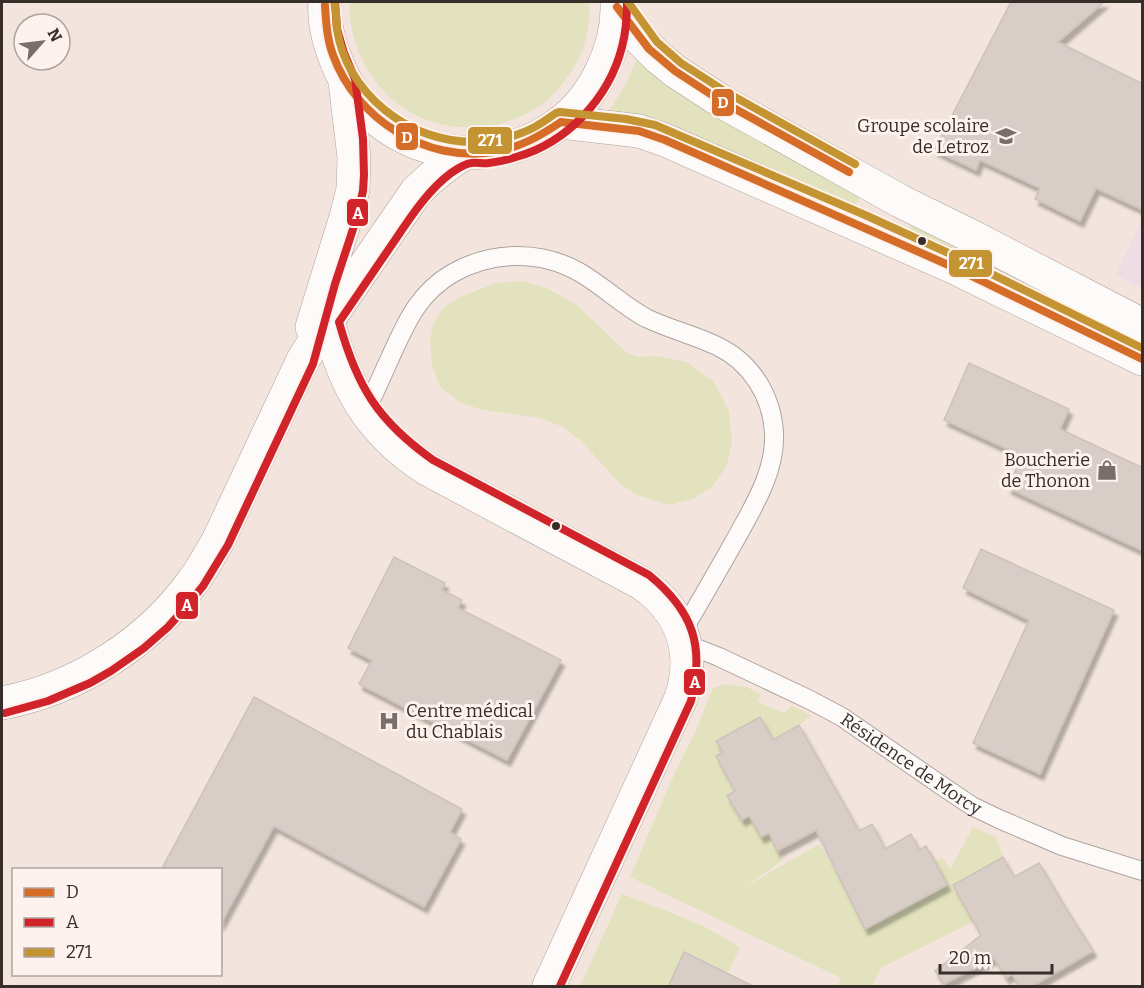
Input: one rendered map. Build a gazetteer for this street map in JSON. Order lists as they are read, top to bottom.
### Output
{
  "streets": {
    "lane": ["Résidence de Morcy"]
  },
  "places": {
    "school or university": ["Groupe scolaire de Letroz"],
    "shop": ["Boucherie de Thonon"],
    "hospital": ["Centre médical du Chablais"]
  },
  "lines": ["transit line A", "transit line 271", "transit line D"],
  "legend": ["D", "A", "271"],
  "scale_bar": "20 m",
  "north": "top right"
}
